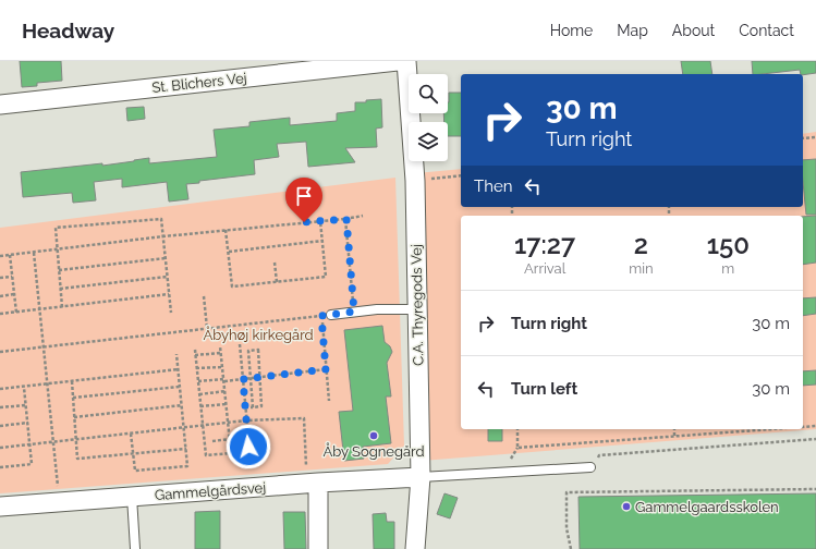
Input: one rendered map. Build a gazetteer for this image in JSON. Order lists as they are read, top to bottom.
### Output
{
  "streets": {
    "street": ["St. Blichers Vej", "C.A. Thyregods Vej", "Gammelgårdsvej"]
  },
  "crossings": [
    ["C.A. Thyregods Vej", "Gammelgårdsvej"]
  ],
  "parks": ["Åbyhøj kirkegård"],
  "places": ["Åby Sognegård", "Gammelgaardsskolen"],
  "page": {
    "header": "Headway",
    "nav": [
      "Home",
      "Map",
      "About",
      "Contact"
    ],
    "turn": ["30 m", "Turn right"],
    "then": "Then",
    "eta": [
      "17:27",
      "Arrival",
      "2",
      "min",
      "150",
      "m"
    ],
    "list": [
      {
        "name": "Turn right",
        "value": "30 m"
      },
      {
        "name": "Turn left",
        "value": "30 m"
      }
    ]
  }
}
